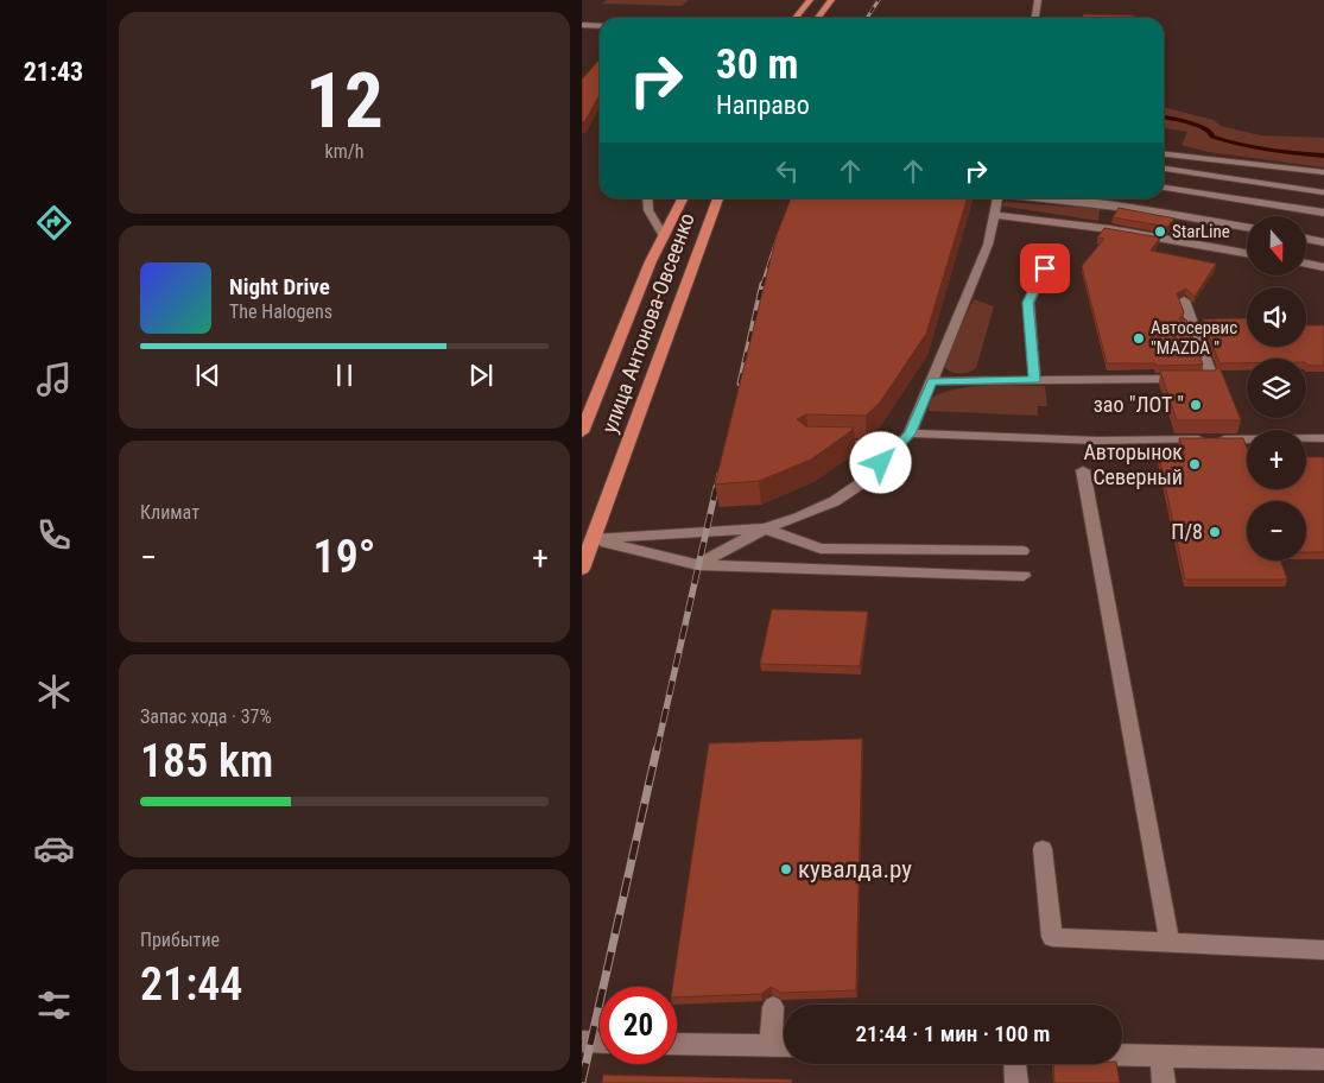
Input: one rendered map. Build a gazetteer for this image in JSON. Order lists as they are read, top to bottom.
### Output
{
  "streets": {
    "highway": ["улица Антонова-Овсеенко"]
  },
  "places": [
    "StarLine",
    "Автосервис \"MAZDA \"",
    "зао \"ЛОТ \"",
    "Авторынок Северный",
    "П/8",
    "кувалда.ру"
  ],
  "north": "bottom",
  "page": {
    "tabs": "21:43",
    "tile": [
      ["12", "km/h"],
      "Климат",
      ["Запас хода · 37%", "185 km"],
      ["Прибытие", "21:44"]
    ],
    "turn": ["30 m", "Направо"],
    "map_buttons": ["+", "−"],
    "song": ["Night Drive", "The Halogens"],
    "heat": ["−", "19°", "+"],
    "limit": "20",
    "trip": "21:44 · 1 мин · 100 m"
  }
}
